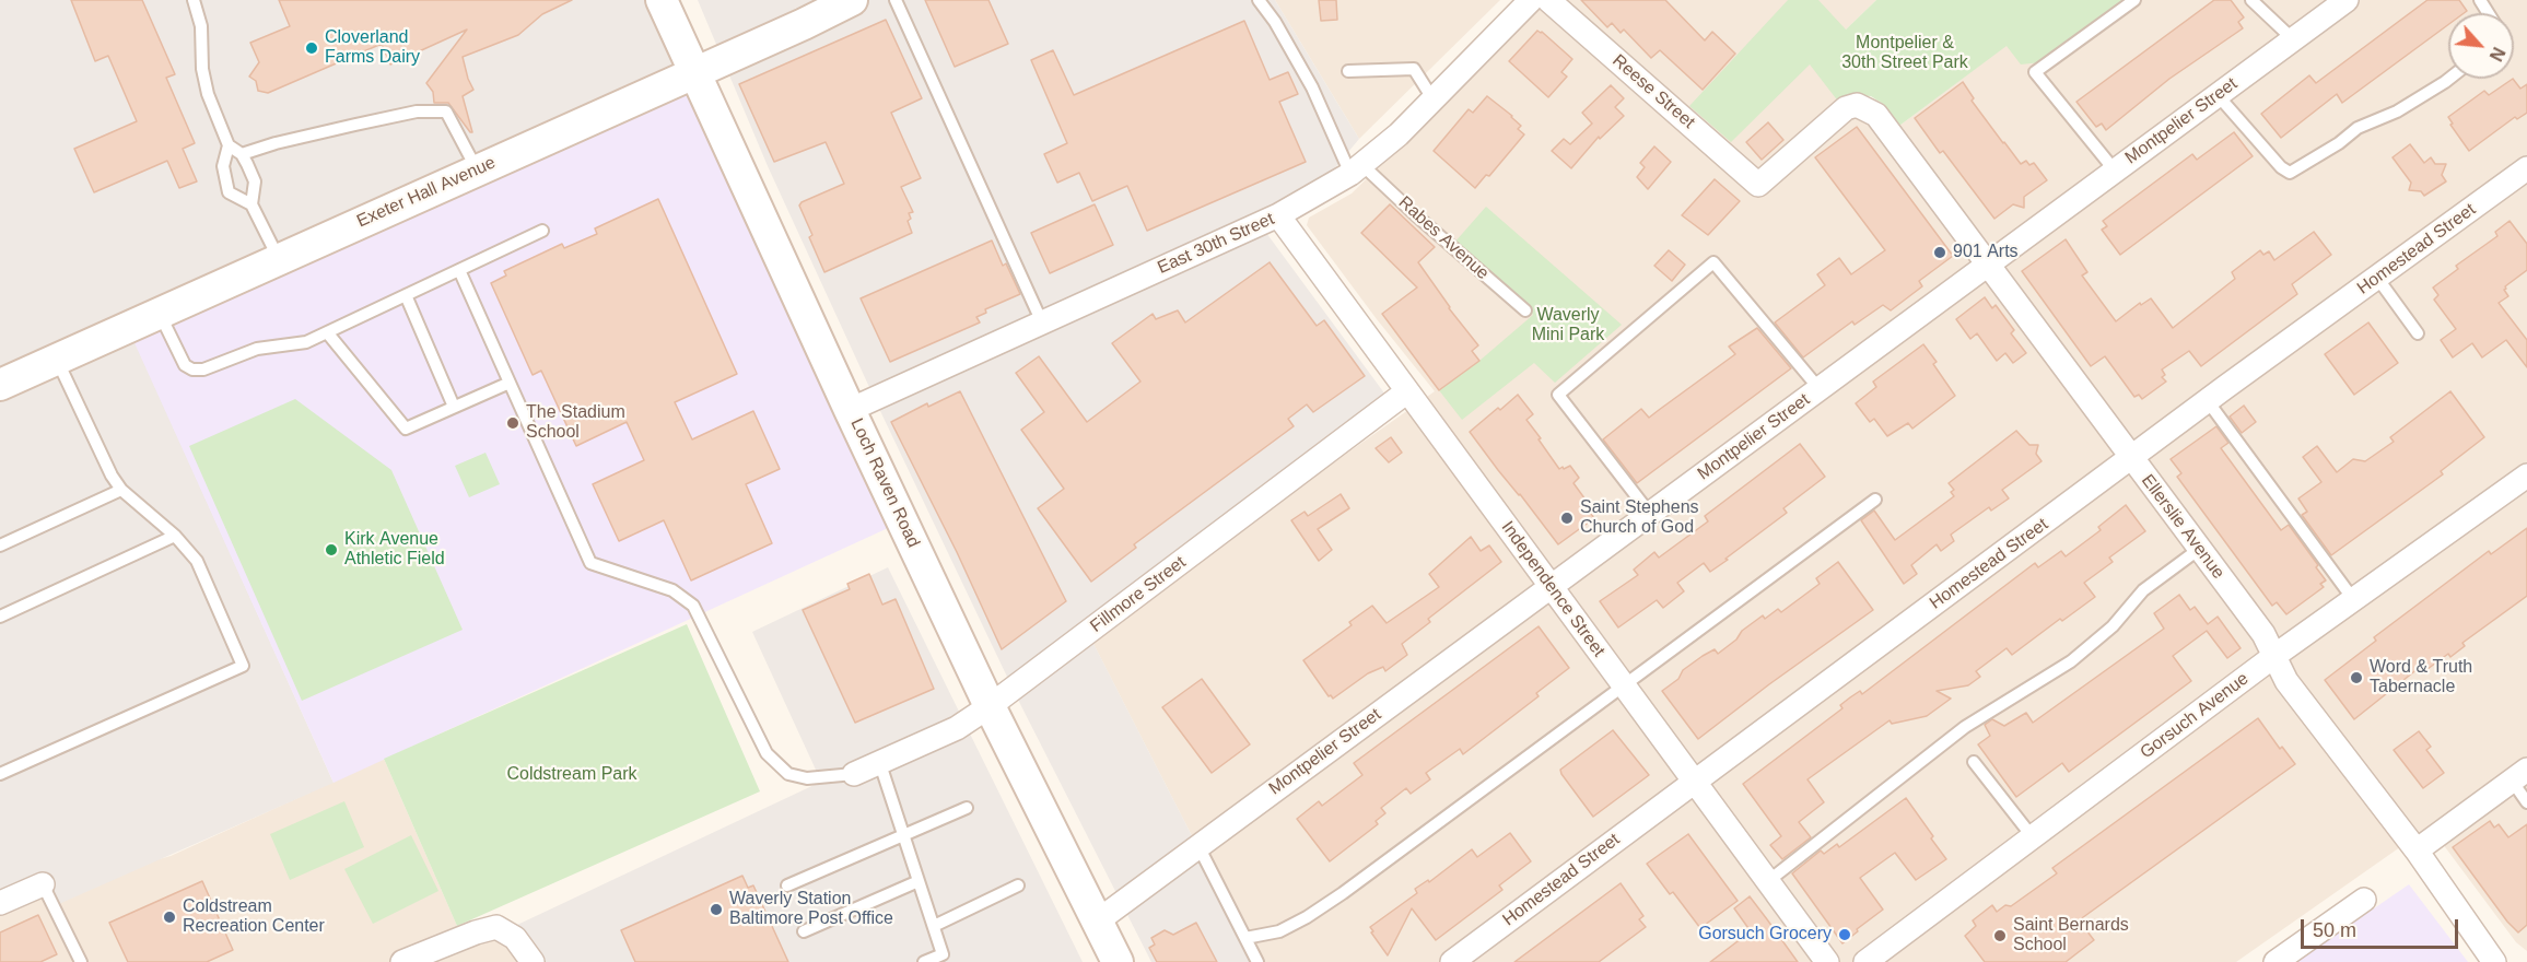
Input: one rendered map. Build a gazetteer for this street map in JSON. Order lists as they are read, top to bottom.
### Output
{
  "streets": {
    "main road": ["Exeter Hall Avenue", "Loch Raven Road"],
    "street": [
      "Reese Street",
      "Montpelier Street",
      "East 30th Street",
      "Homestead Street",
      "Ellerslie Avenue",
      "Independence Street",
      "Fillmore Street",
      "Gorsuch Avenue"
    ],
    "lane": ["Rabes Avenue"]
  },
  "crossings": [
    ["Reese Street", "Ellerslie Avenue"],
    ["Montpelier Street", "Loch Raven Road"],
    ["Montpelier Street", "Ellerslie Avenue"],
    ["Montpelier Street", "Independence Street"],
    ["Exeter Hall Avenue", "Loch Raven Road"],
    ["Rabes Avenue", "East 30th Street"],
    ["East 30th Street", "Loch Raven Road"],
    ["East 30th Street", "Independence Street"],
    ["Homestead Street", "Ellerslie Avenue"],
    ["Homestead Street", "Independence Street"],
    ["Loch Raven Road", "Fillmore Street"],
    ["Ellerslie Avenue", "Gorsuch Avenue"],
    ["Independence Street", "Fillmore Street"]
  ],
  "parks": ["Montpelier & 30th Street Park", "Waverly Mini Park", "Coldstream Park"],
  "places": [
    "Cloverland Farms Dairy",
    "901 Arts",
    "The Stadium School",
    "Saint Stephens Church of God",
    "Kirk Avenue Athletic Field",
    "Word & Truth Tabernacle",
    "Waverly Station Baltimore Post Office",
    "Coldstream Recreation Center",
    "Gorsuch Grocery",
    "Saint Bernards School"
  ],
  "scale_bar": "50 m",
  "north": "bottom right"
}
